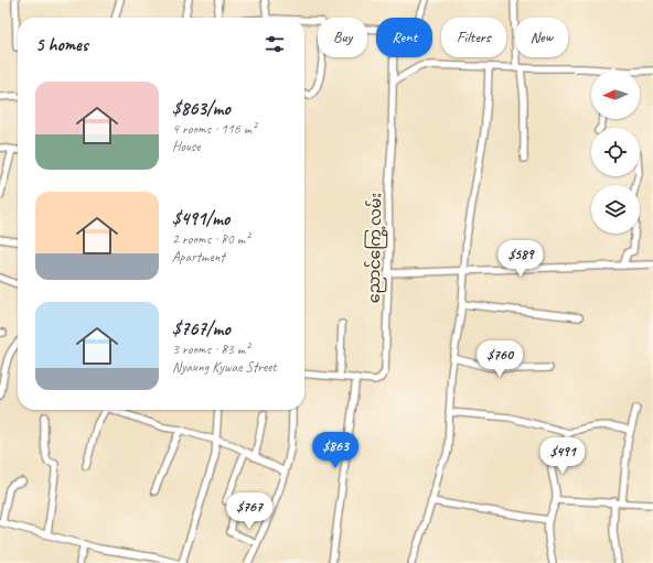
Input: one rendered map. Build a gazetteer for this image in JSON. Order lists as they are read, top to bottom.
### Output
{
  "streets": {
    "street": ["ညောင်ကြွေ့လမ်း"]
  },
  "north": "left",
  "page": {
    "chip": [
      "Buy",
      "Rent",
      "Filters",
      "New"
    ],
    "heading": "5 homes",
    "list": [
      {
        "name": "$863/mo",
        "note": "4 rooms · 116 m² · House"
      },
      {
        "name": "$491/mo",
        "note": "2 rooms · 80 m² · Apartment"
      },
      {
        "name": "$767/mo",
        "note": "3 rooms · 83 m² · Nyaung Kywae Street"
      }
    ],
    "price": [
      "$589",
      "$760",
      "$863",
      "$491",
      "$767"
    ]
  }
}
